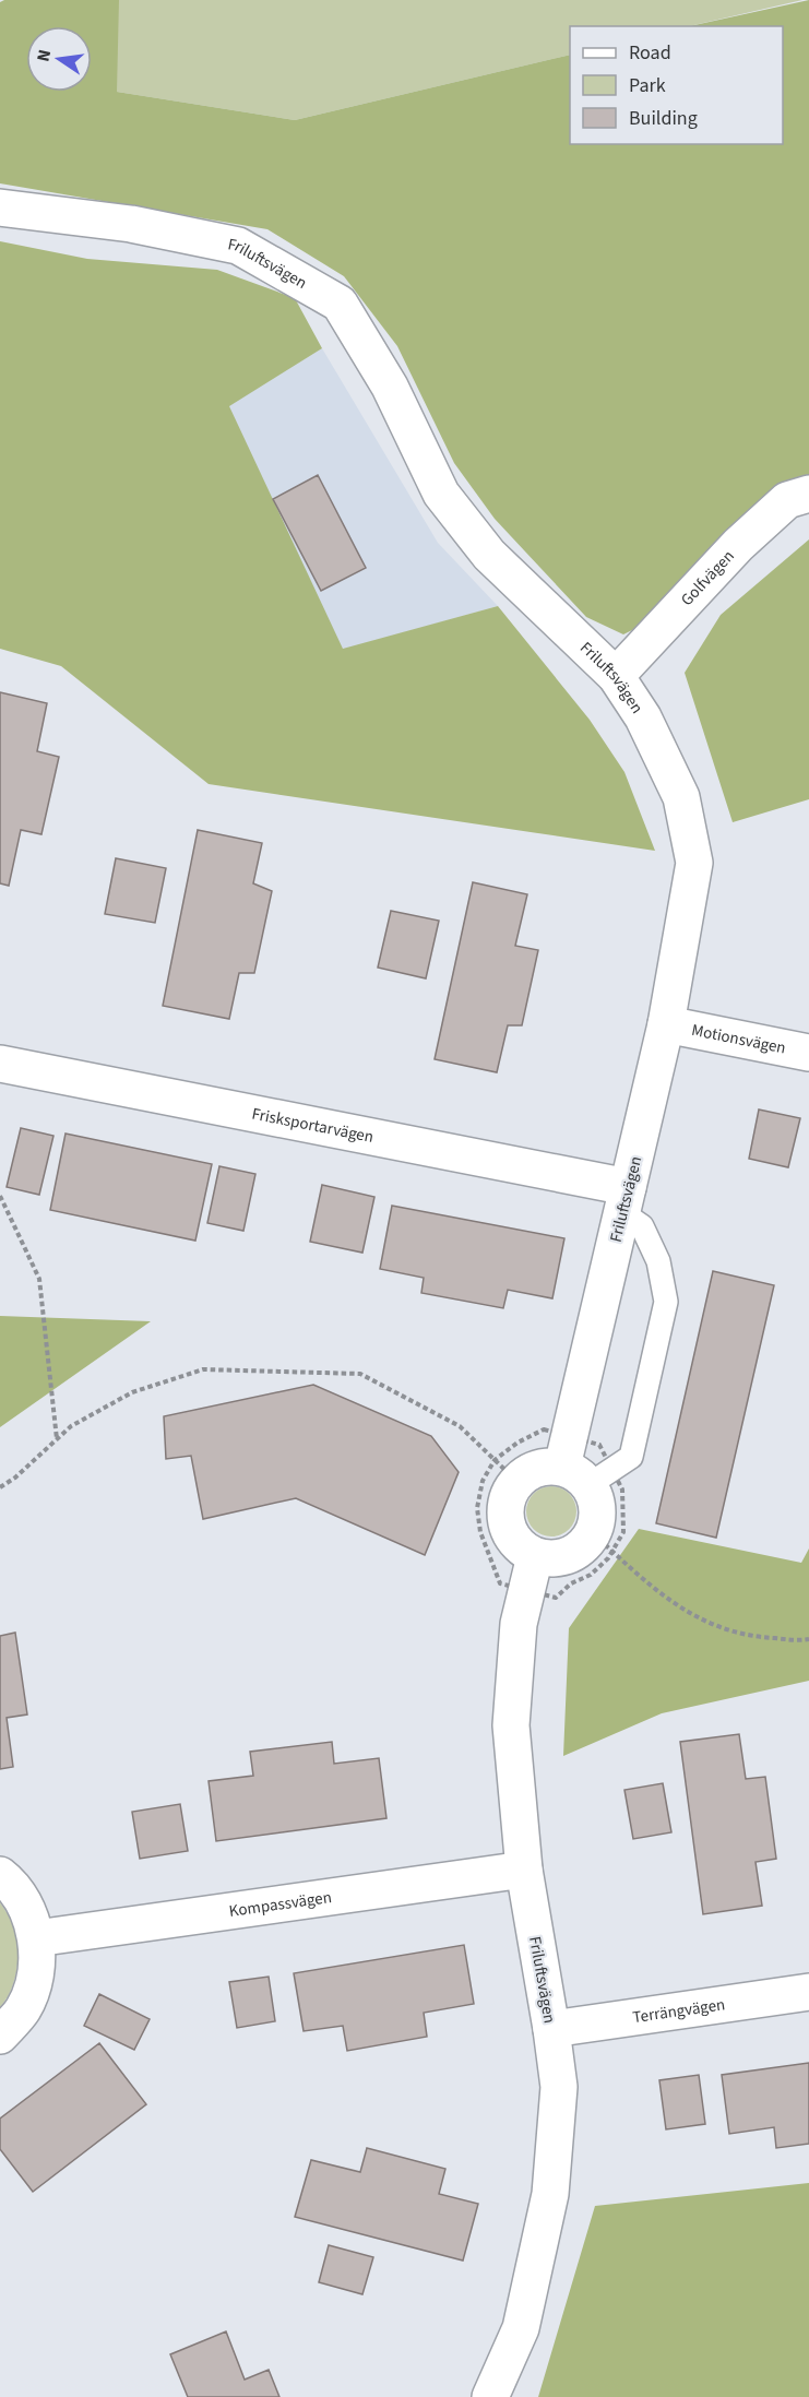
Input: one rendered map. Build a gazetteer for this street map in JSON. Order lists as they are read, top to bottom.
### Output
{
  "streets": {
    "street": [
      "Friluftsvägen",
      "Golfvägen",
      "Motionsvägen",
      "Frisksportarvägen",
      "Kompassvägen",
      "Terrängvägen"
    ]
  },
  "crossings": [
    ["Friluftsvägen", "Golfvägen"],
    ["Friluftsvägen", "Motionsvägen"],
    ["Friluftsvägen", "Frisksportarvägen"],
    ["Friluftsvägen", "Kompassvägen"],
    ["Friluftsvägen", "Terrängvägen"]
  ],
  "legend": ["Road", "Park", "Building"],
  "north": "left"
}
